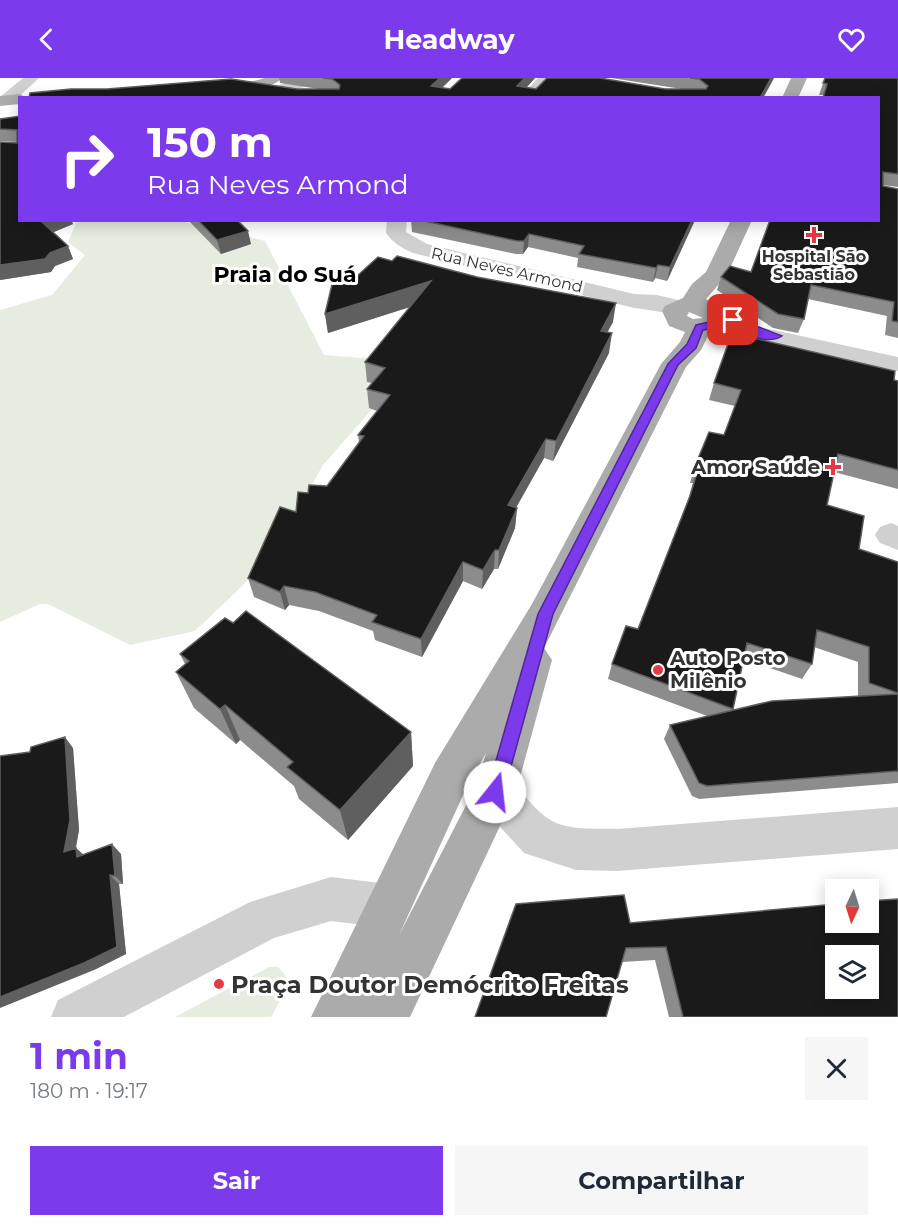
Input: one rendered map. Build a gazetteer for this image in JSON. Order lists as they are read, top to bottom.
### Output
{
  "streets": {
    "street": ["Rua Neves Armond"]
  },
  "districts": ["Praia do Suá"],
  "places": {
    "health": ["Hospital São Sebastião", "Amor Saúde"],
    "other": ["Auto Posto Milênio", "Praça Doutor Demócrito Freitas"]
  },
  "north": "bottom",
  "page": {
    "header": "Headway",
    "turn": ["150 m", "Rua Neves Armond"],
    "heading": ["1 min", "180 m · 19:17"],
    "buttons": ["Sair", "Compartilhar"]
  }
}
